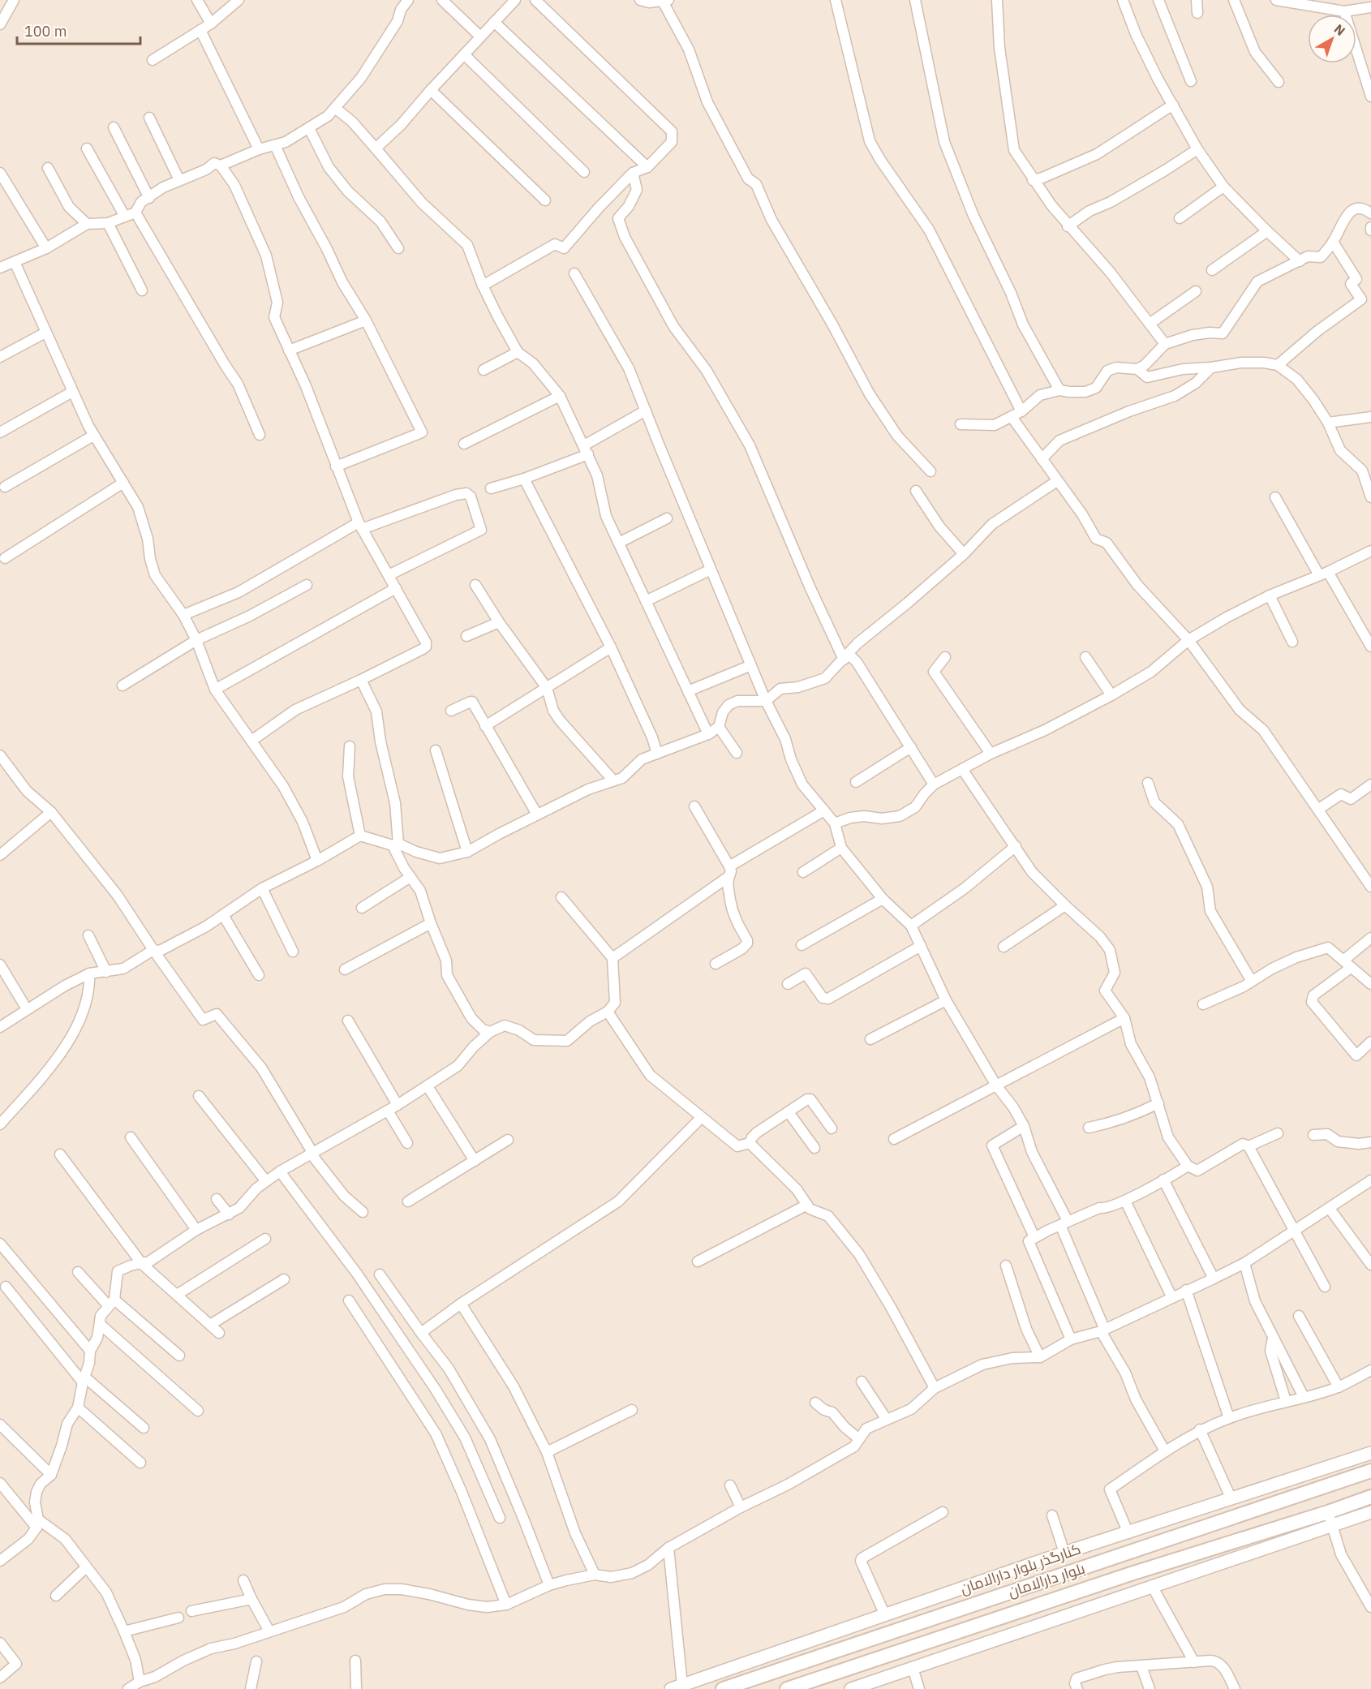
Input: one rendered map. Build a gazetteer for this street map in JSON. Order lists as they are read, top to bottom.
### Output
{
  "streets": {
    "main road": ["بلوار دارالامان"],
    "street": ["کنارگذر بلوار دارالامان"]
  },
  "scale_bar": "100 m",
  "north": "top right"
}
